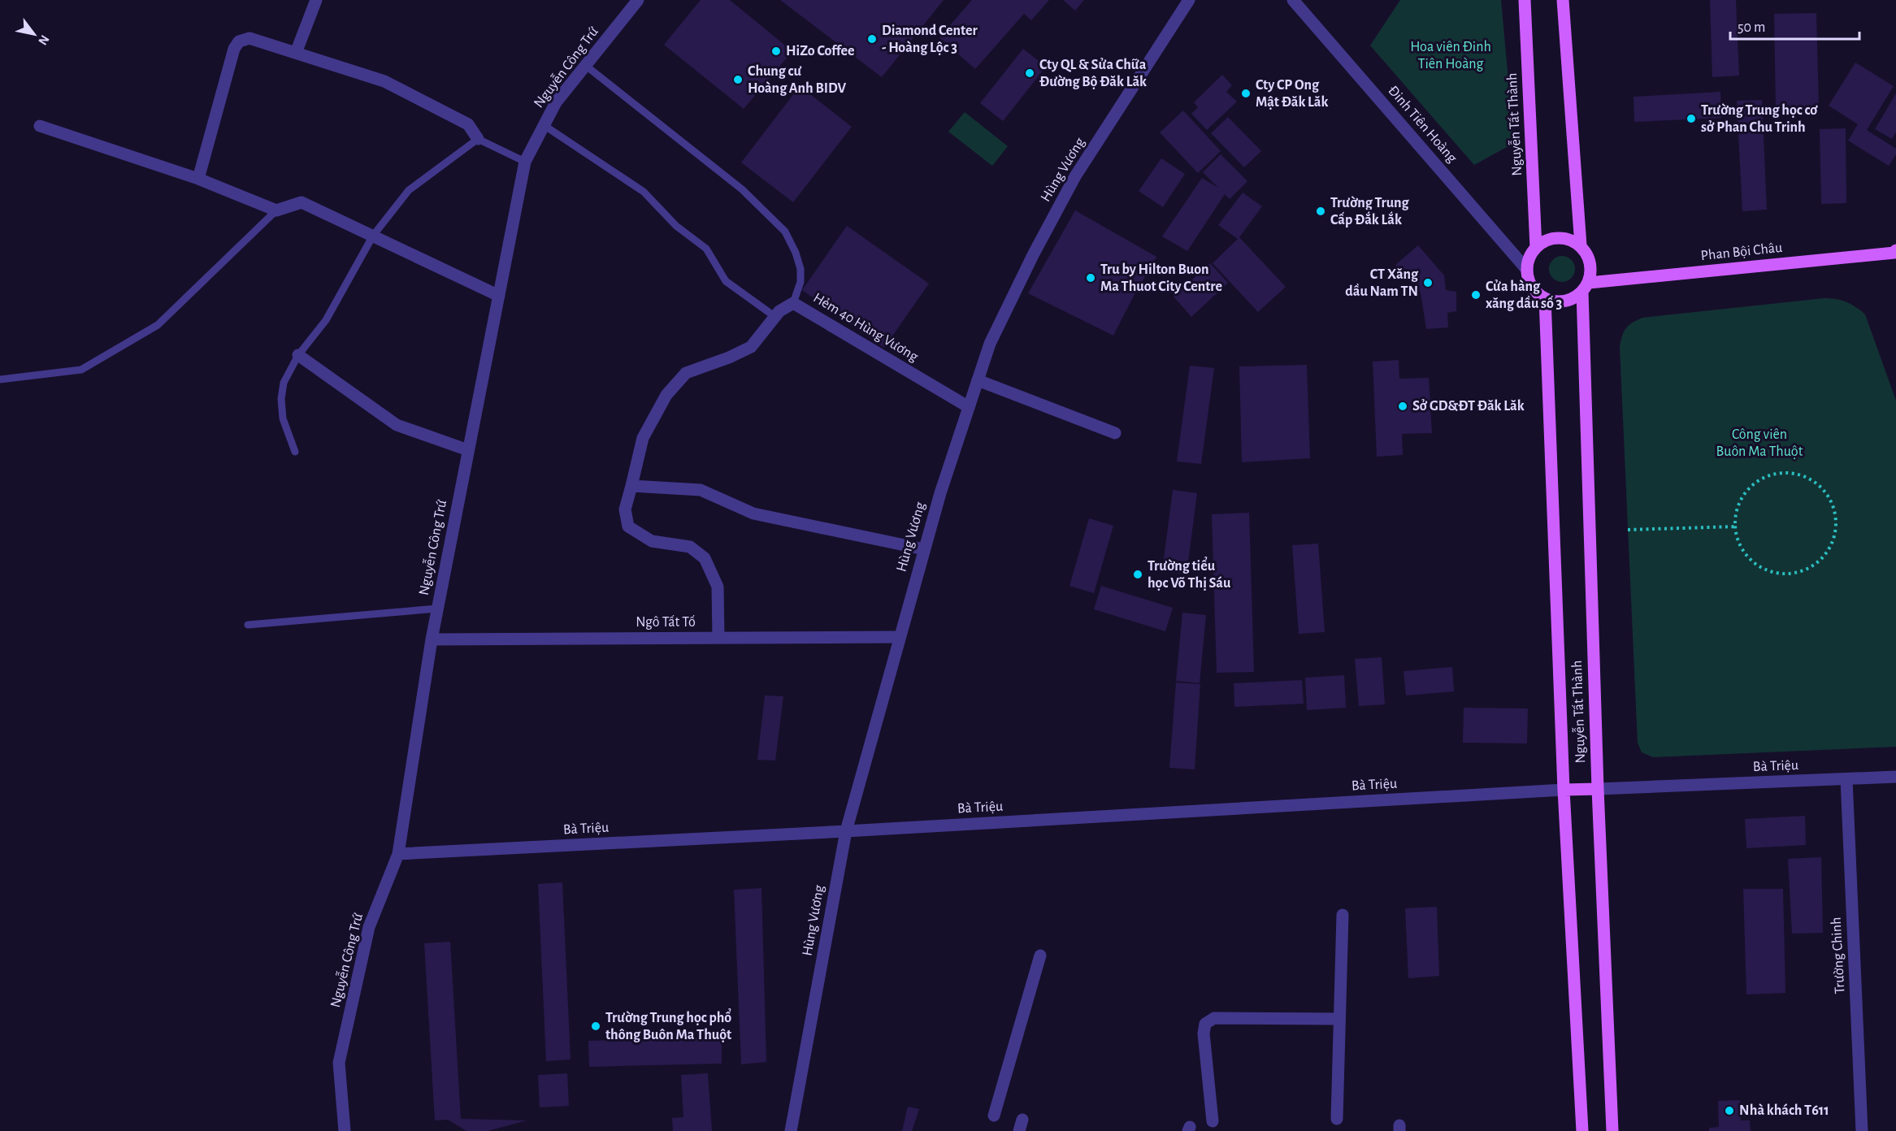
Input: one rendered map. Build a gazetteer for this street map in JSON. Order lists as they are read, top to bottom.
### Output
{
  "streets": {
    "main road": ["Nguyễn Tất Thành", "Phan Bội Châu"],
    "street": [
      "Nguyễn Công Trứ",
      "Đinh Tiên Hoàng",
      "Hùng Vương",
      "Hẻm 40 Hùng Vương",
      "Ngô Tất Tố",
      "Bà Triệu",
      "Trường Chinh"
    ]
  },
  "crossings": [
    ["Nguyễn Công Trứ", "Ngô Tất Tố"],
    ["Nguyễn Công Trứ", "Bà Triệu"],
    ["Đinh Tiên Hoàng", "Nguyễn Tất Thành"],
    ["Đinh Tiên Hoàng", "Phan Bội Châu"],
    ["Nguyễn Tất Thành", "Phan Bội Châu"],
    ["Nguyễn Tất Thành", "Bà Triệu"],
    ["Hùng Vương", "Hẻm 40 Hùng Vương"],
    ["Hùng Vương", "Ngô Tất Tố"],
    ["Hùng Vương", "Bà Triệu"],
    ["Hẻm 40 Hùng Vương", "Ngô Tất Tố"],
    ["Bà Triệu", "Trường Chinh"]
  ],
  "parks": ["Hoa viên Đinh Tiên Hoàng", "Công viên Buôn Ma Thuột"],
  "places": [
    "Diamond Center - Hoàng Lộc 3",
    "HiZo Coffee",
    "Cty QL & Sửa Chữa Đường Bộ Đăk Lăk",
    "Chung cư Hoàng Anh BIDV",
    "Cty CP Ong Mật Đăk Lăk",
    "Trường Trung học cơ sở Phan Chu Trinh",
    "Trường Trung Cấp Đắk Lắk",
    "Tru by Hilton Buon Ma Thuot City Centre",
    "CT Xăng dầu Nam TN",
    "Cửa hàng xăng dầu số 3",
    "Sở GD&ĐT Đăk Lăk",
    "Trường tiểu học Võ Thị Sáu",
    "Trường Trung học phổ thông Buôn Ma Thuột",
    "Nhà khách T611"
  ],
  "scale_bar": "50 m",
  "north": "bottom right"
}
